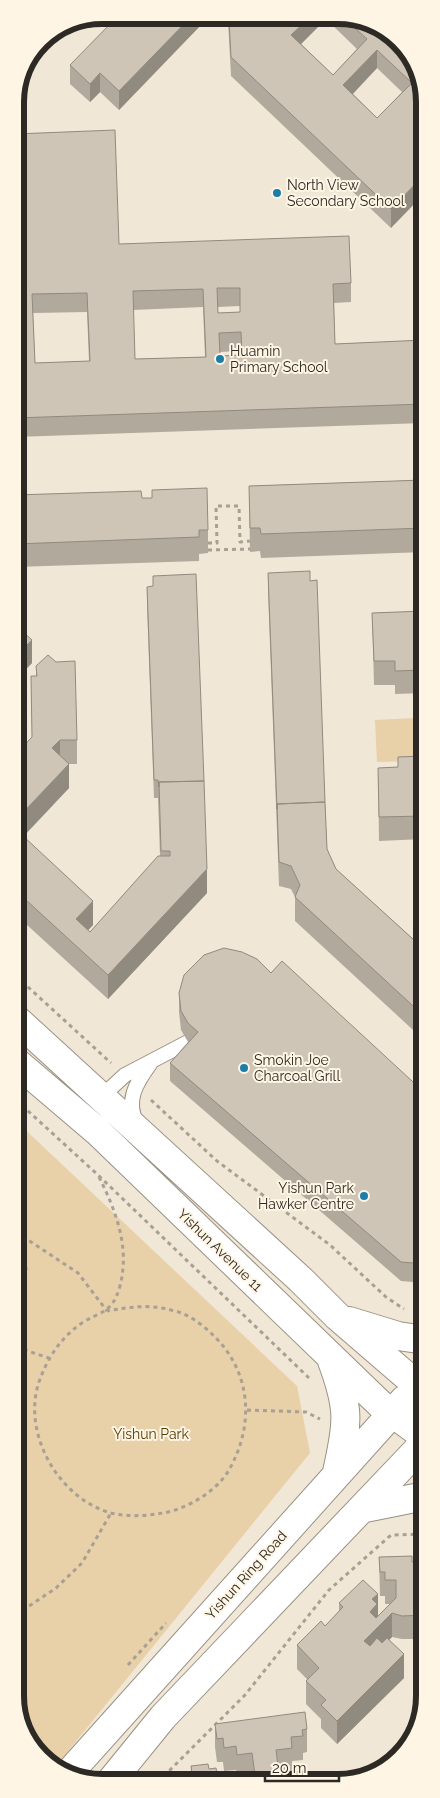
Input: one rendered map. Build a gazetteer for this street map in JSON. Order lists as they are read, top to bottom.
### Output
{
  "streets": {
    "main road": ["Yishun Avenue 11", "Yishun Ring Road"]
  },
  "crossings": [
    ["Yishun Avenue 11", "Yishun Ring Road"]
  ],
  "parks": ["Yishun Park"],
  "places": [
    "North View Secondary School",
    "Huamin Primary School",
    "Smokin Joe Charcoal Grill",
    "Yishun Park Hawker Centre"
  ],
  "scale_bar": "20 m"
}
